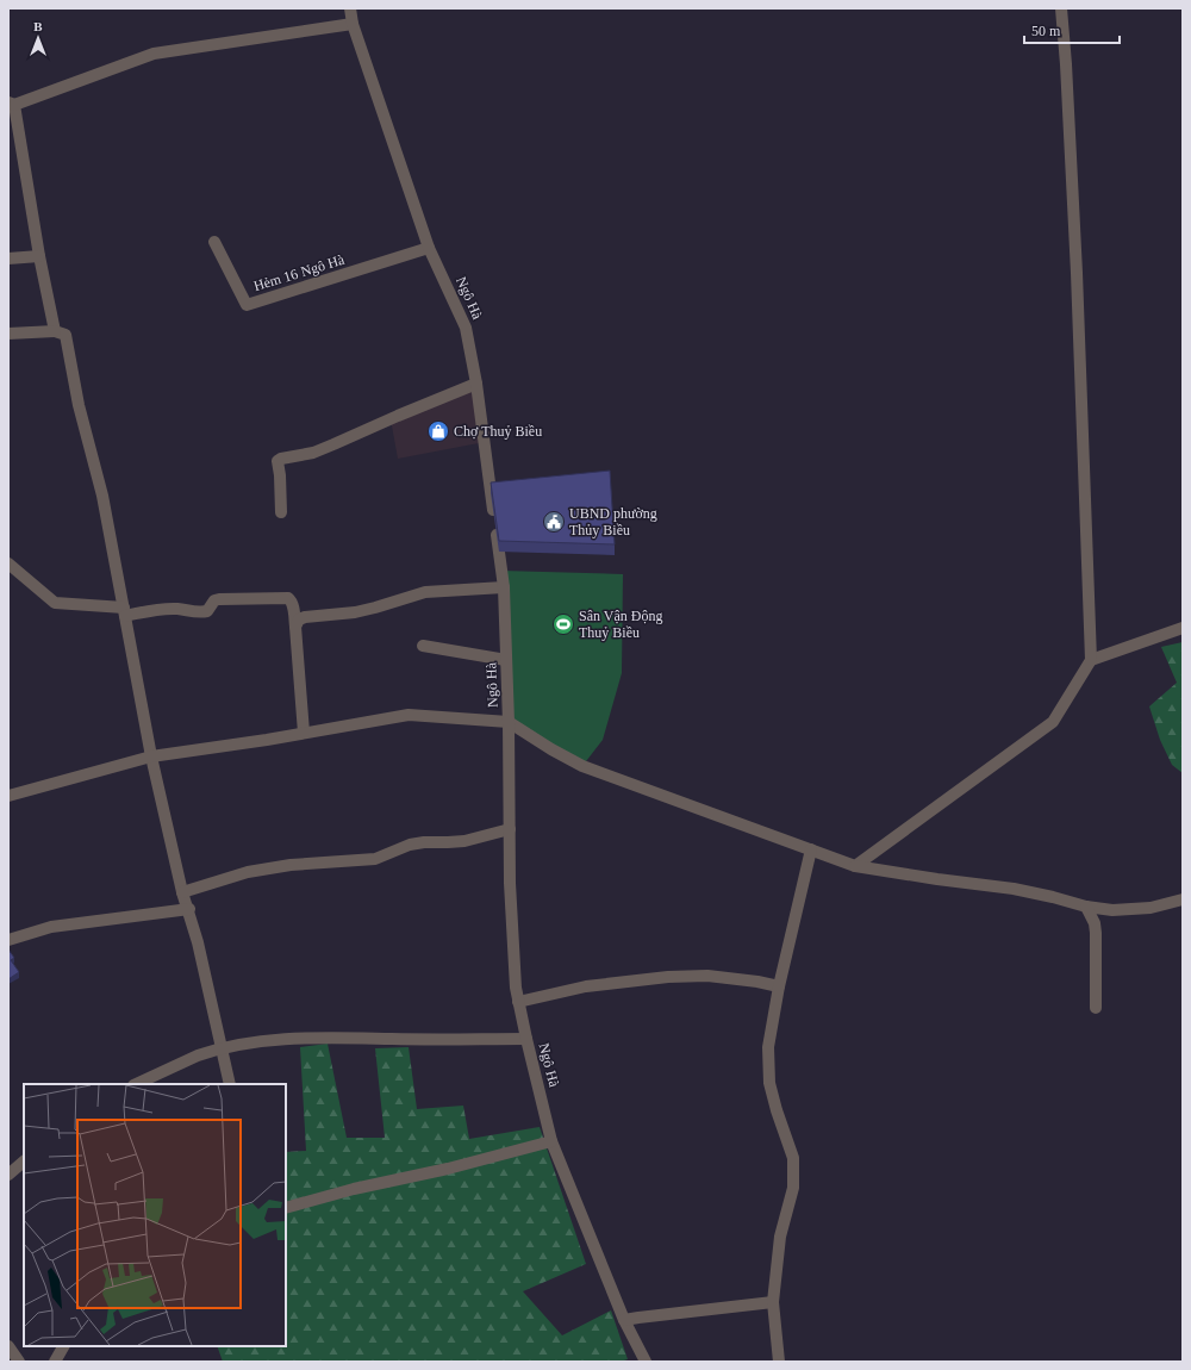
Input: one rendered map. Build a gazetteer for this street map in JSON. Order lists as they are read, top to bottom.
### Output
{
  "streets": {
    "street": ["Hẻm 16 Ngô Hà", "Ngô Hà"]
  },
  "crossings": [
    ["Hẻm 16 Ngô Hà", "Ngô Hà"]
  ],
  "places": {
    "shop": ["Chợ Thuỷ Biều"],
    "public building": ["UBND phường Thủy Biều"],
    "sports": ["Sân Vận Động Thuỷ Biều"]
  },
  "scale_bar": "50 m",
  "north": "top"
}
